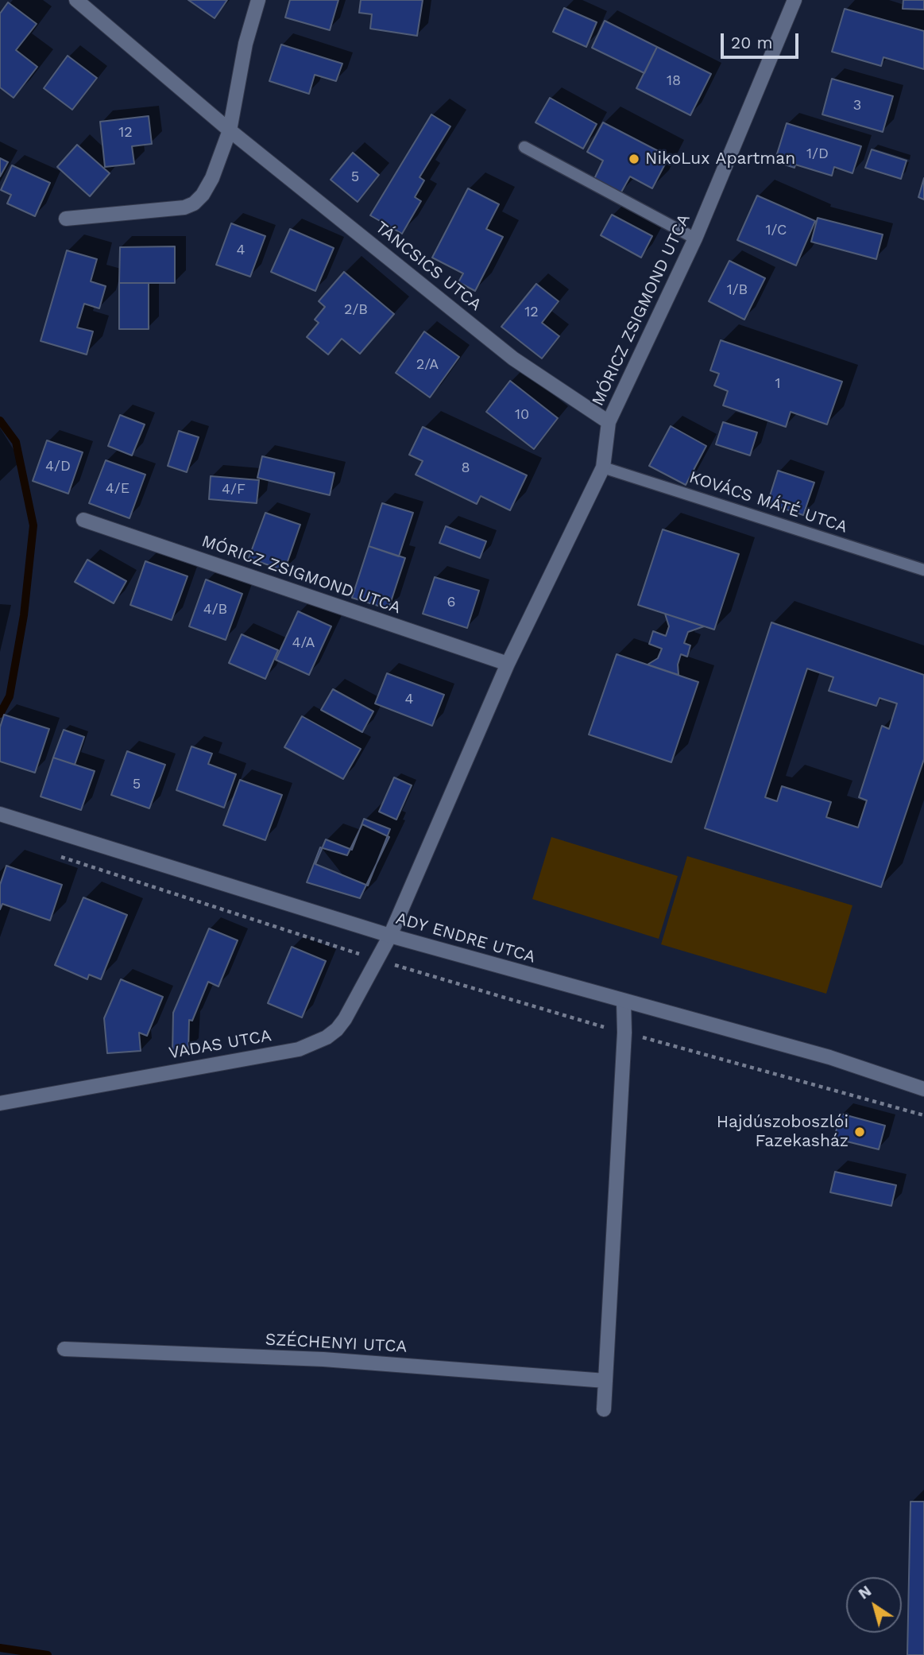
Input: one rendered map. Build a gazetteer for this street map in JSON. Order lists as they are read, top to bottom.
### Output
{
  "streets": {
    "street": [
      "TÁNCSICS UTCA",
      "MÓRICZ ZSIGMOND UTCA",
      "ADY ENDRE UTCA",
      "VADAS UTCA",
      "SZÉCHENYI UTCA"
    ],
    "lane": ["KOVÁCS MÁTÉ UTCA"]
  },
  "crossings": [
    ["TÁNCSICS UTCA", "MÓRICZ ZSIGMOND UTCA"],
    ["MÓRICZ ZSIGMOND UTCA", "KOVÁCS MÁTÉ UTCA"],
    ["MÓRICZ ZSIGMOND UTCA", "ADY ENDRE UTCA"],
    ["MÓRICZ ZSIGMOND UTCA", "VADAS UTCA"],
    ["ADY ENDRE UTCA", "VADAS UTCA"]
  ],
  "places": ["NikoLux Apartman", "Hajdúszoboszlói Fazekasház"],
  "house_numbers": [
    "18",
    "3",
    "12",
    "1/D",
    "5",
    "1/C",
    "4",
    "1/B",
    "2/B",
    "12",
    "2/A",
    "1",
    "10",
    "4/D",
    "8",
    "4/E",
    "4/F",
    "6",
    "4/B",
    "4/A",
    "4",
    "5"
  ],
  "scale_bar": "20 m",
  "north": "top left"
}
